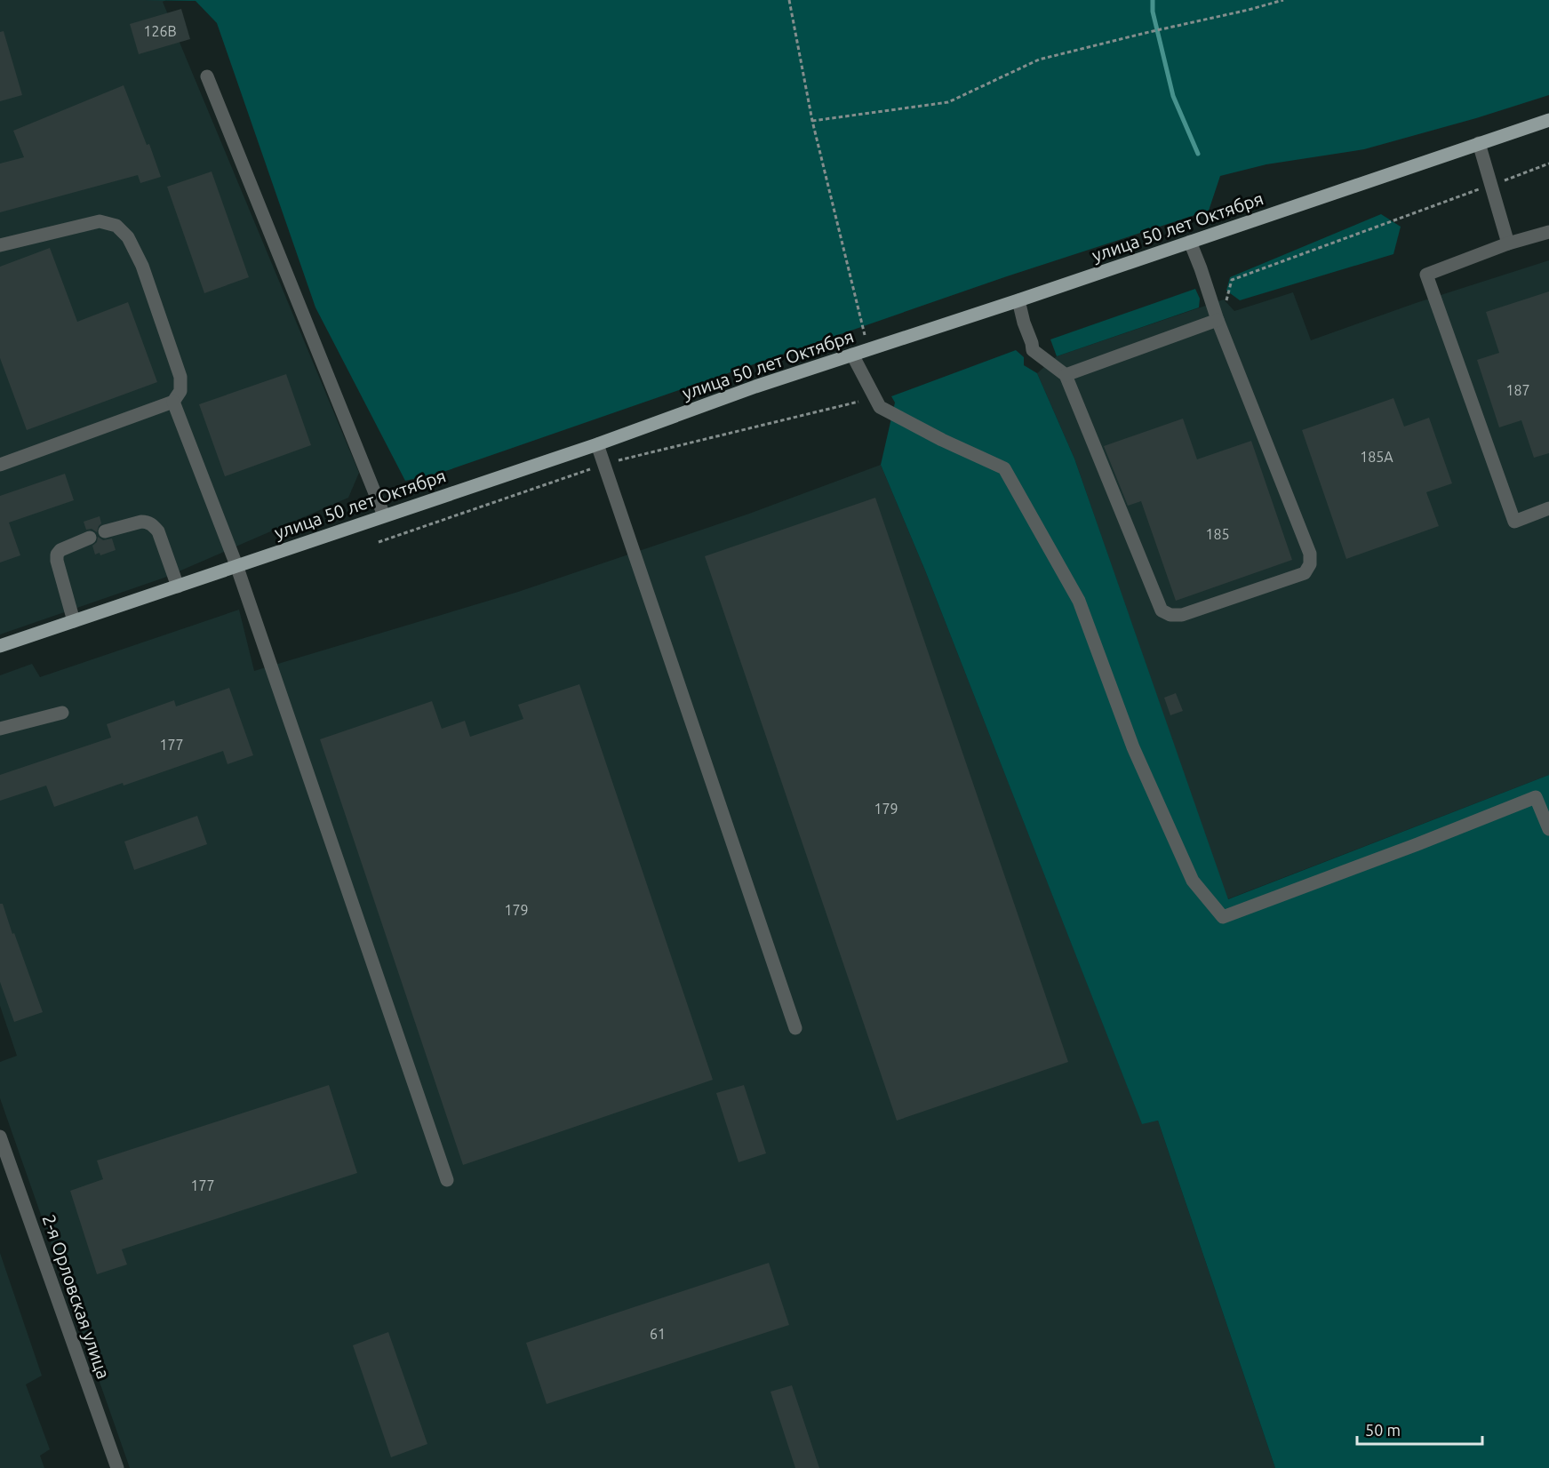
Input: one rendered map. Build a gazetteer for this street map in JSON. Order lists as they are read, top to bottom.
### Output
{
  "streets": {
    "main road": ["улица 50 лет Октября"],
    "street": ["2-я Орловская улица"]
  },
  "house_numbers": [
    "126В",
    "187",
    "185А",
    "185",
    "177",
    "179",
    "179",
    "177",
    "61"
  ],
  "scale_bar": "50 m"
}
